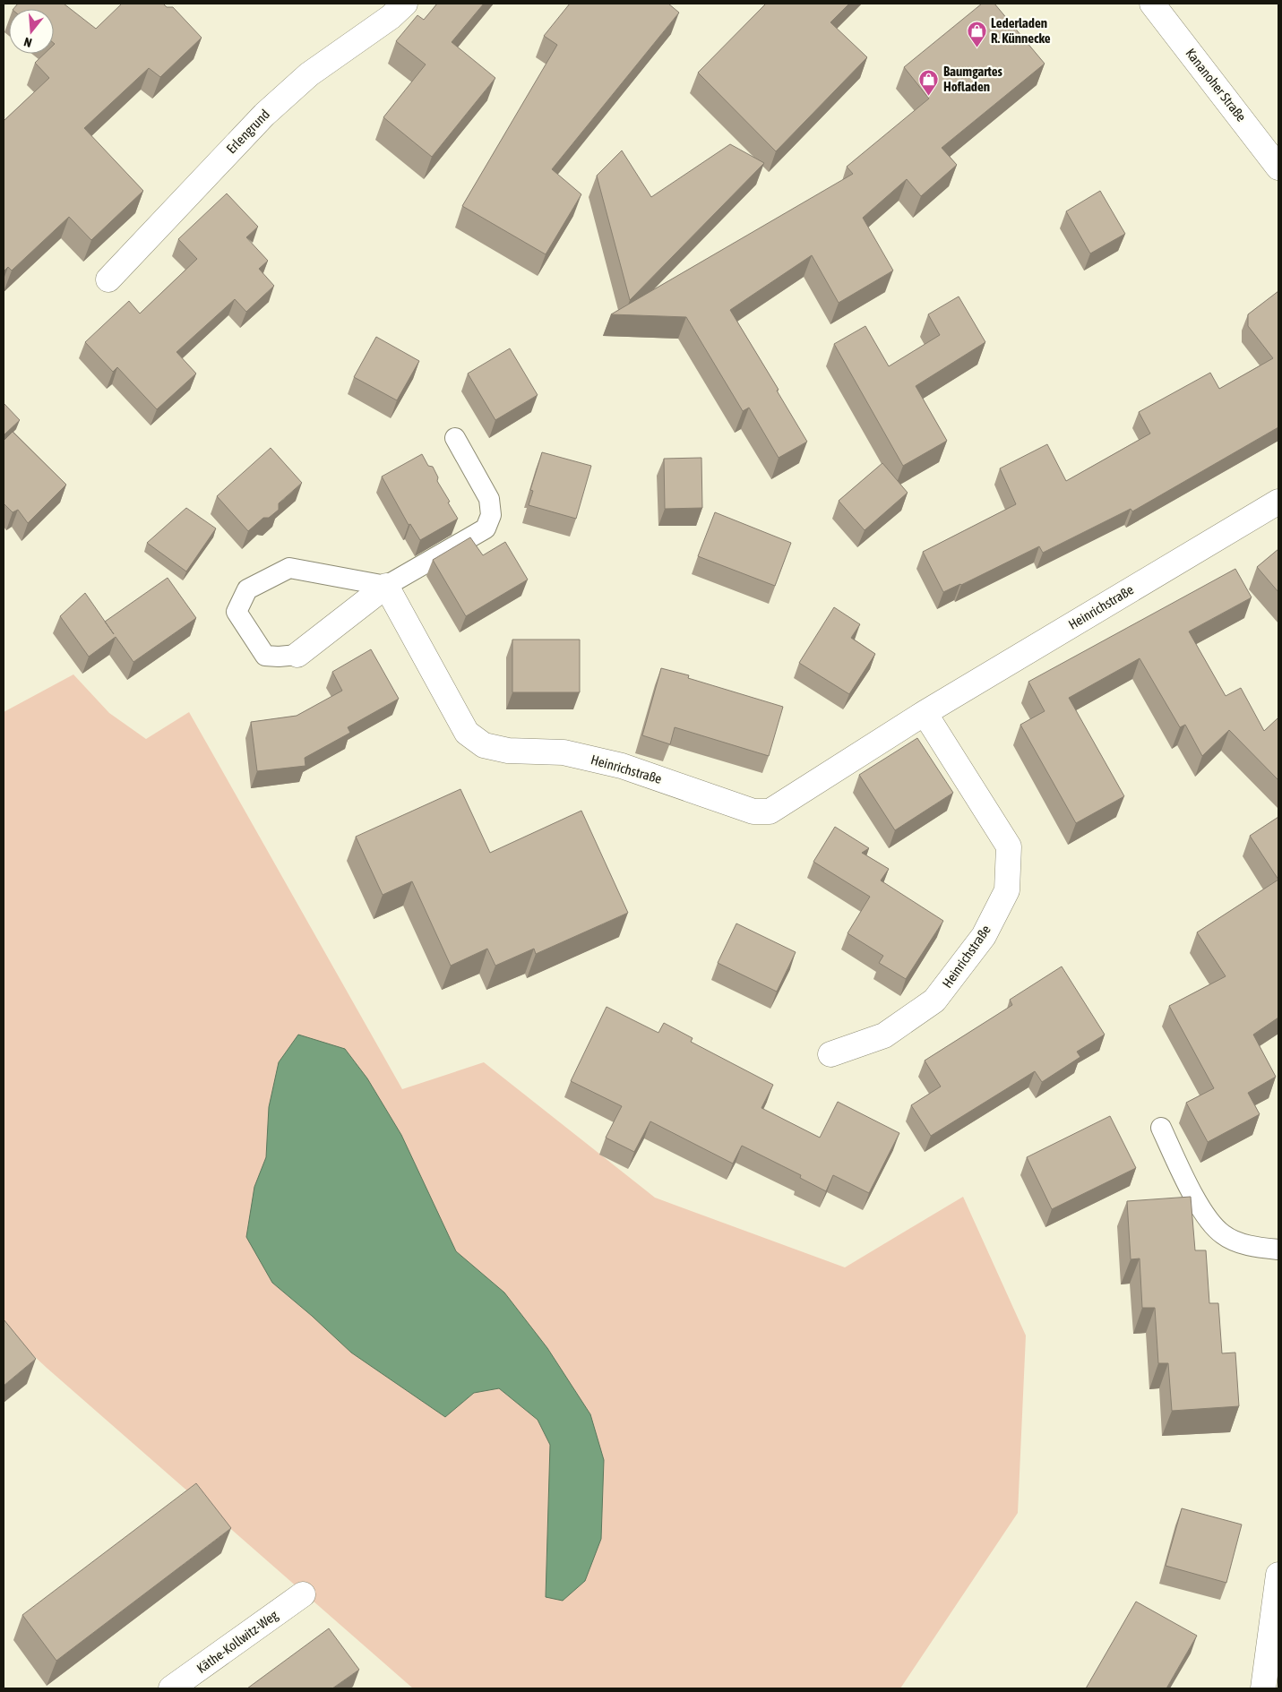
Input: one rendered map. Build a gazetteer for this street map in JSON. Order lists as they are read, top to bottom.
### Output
{
  "streets": {
    "street": [
      "Kananoher Straße",
      "Erlengrund",
      "Heinrichstraße",
      "Käthe-Kollwitz-Weg"
    ]
  },
  "places": {
    "shop": ["Lederladen R. Künnecke", "Baumgartes Hofladen"]
  },
  "north": "bottom"
}
